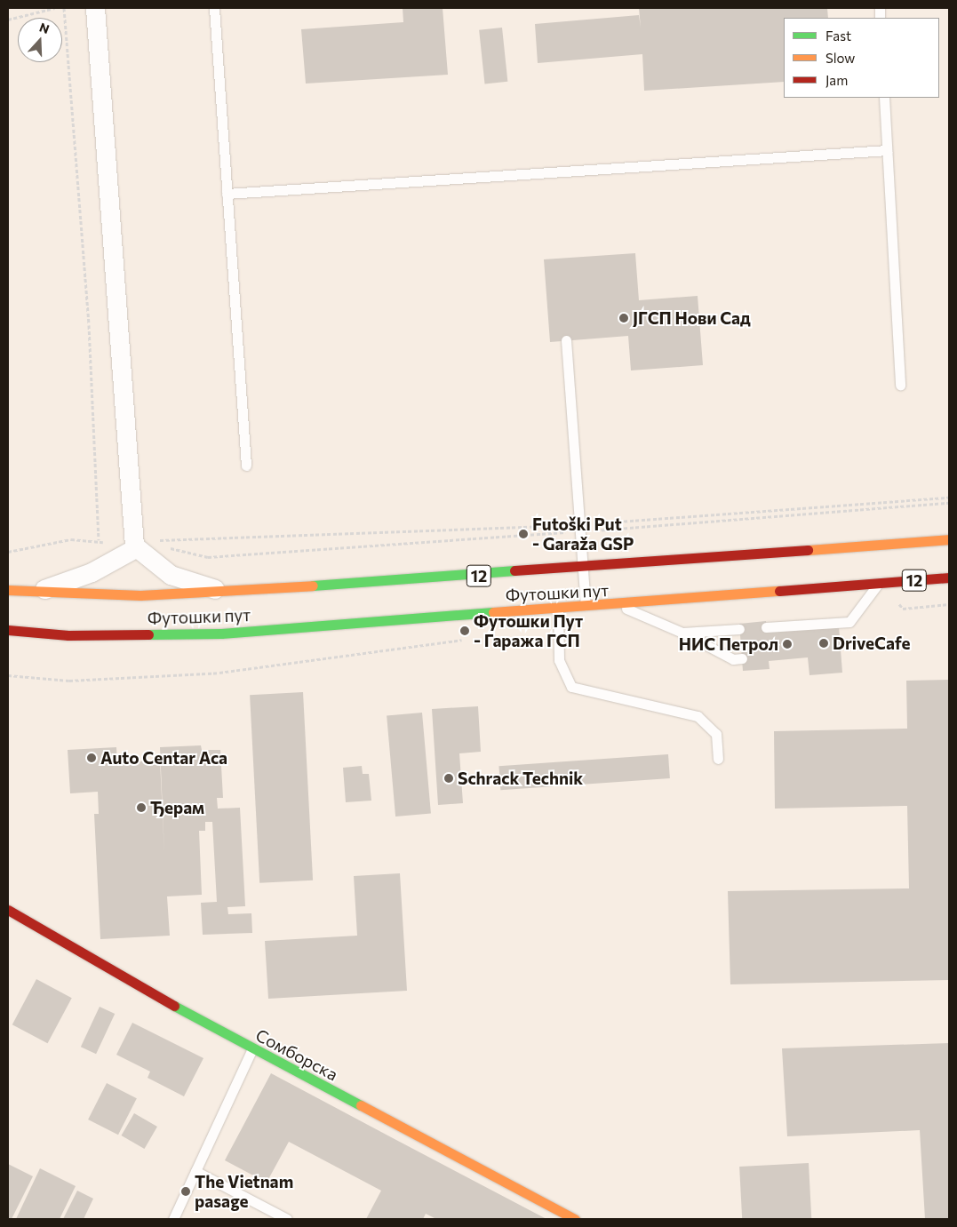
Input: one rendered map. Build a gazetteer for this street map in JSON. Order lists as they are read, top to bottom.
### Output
{
  "streets": {
    "main road": ["12", "Футошки пут", "Сомборска"]
  },
  "places": [
    "ЈГСП Нови Сад",
    "Futoški Put - Garaža GSP",
    "Футошки Пут - Гаража ГСП",
    "DriveCafe",
    "НИС Петрол",
    "Auto Centar Aca",
    "Schrack Technik",
    "Ђерам",
    "The Vietnam pasage"
  ],
  "legend": ["Fast", "Slow", "Jam"],
  "north": "top"
}
